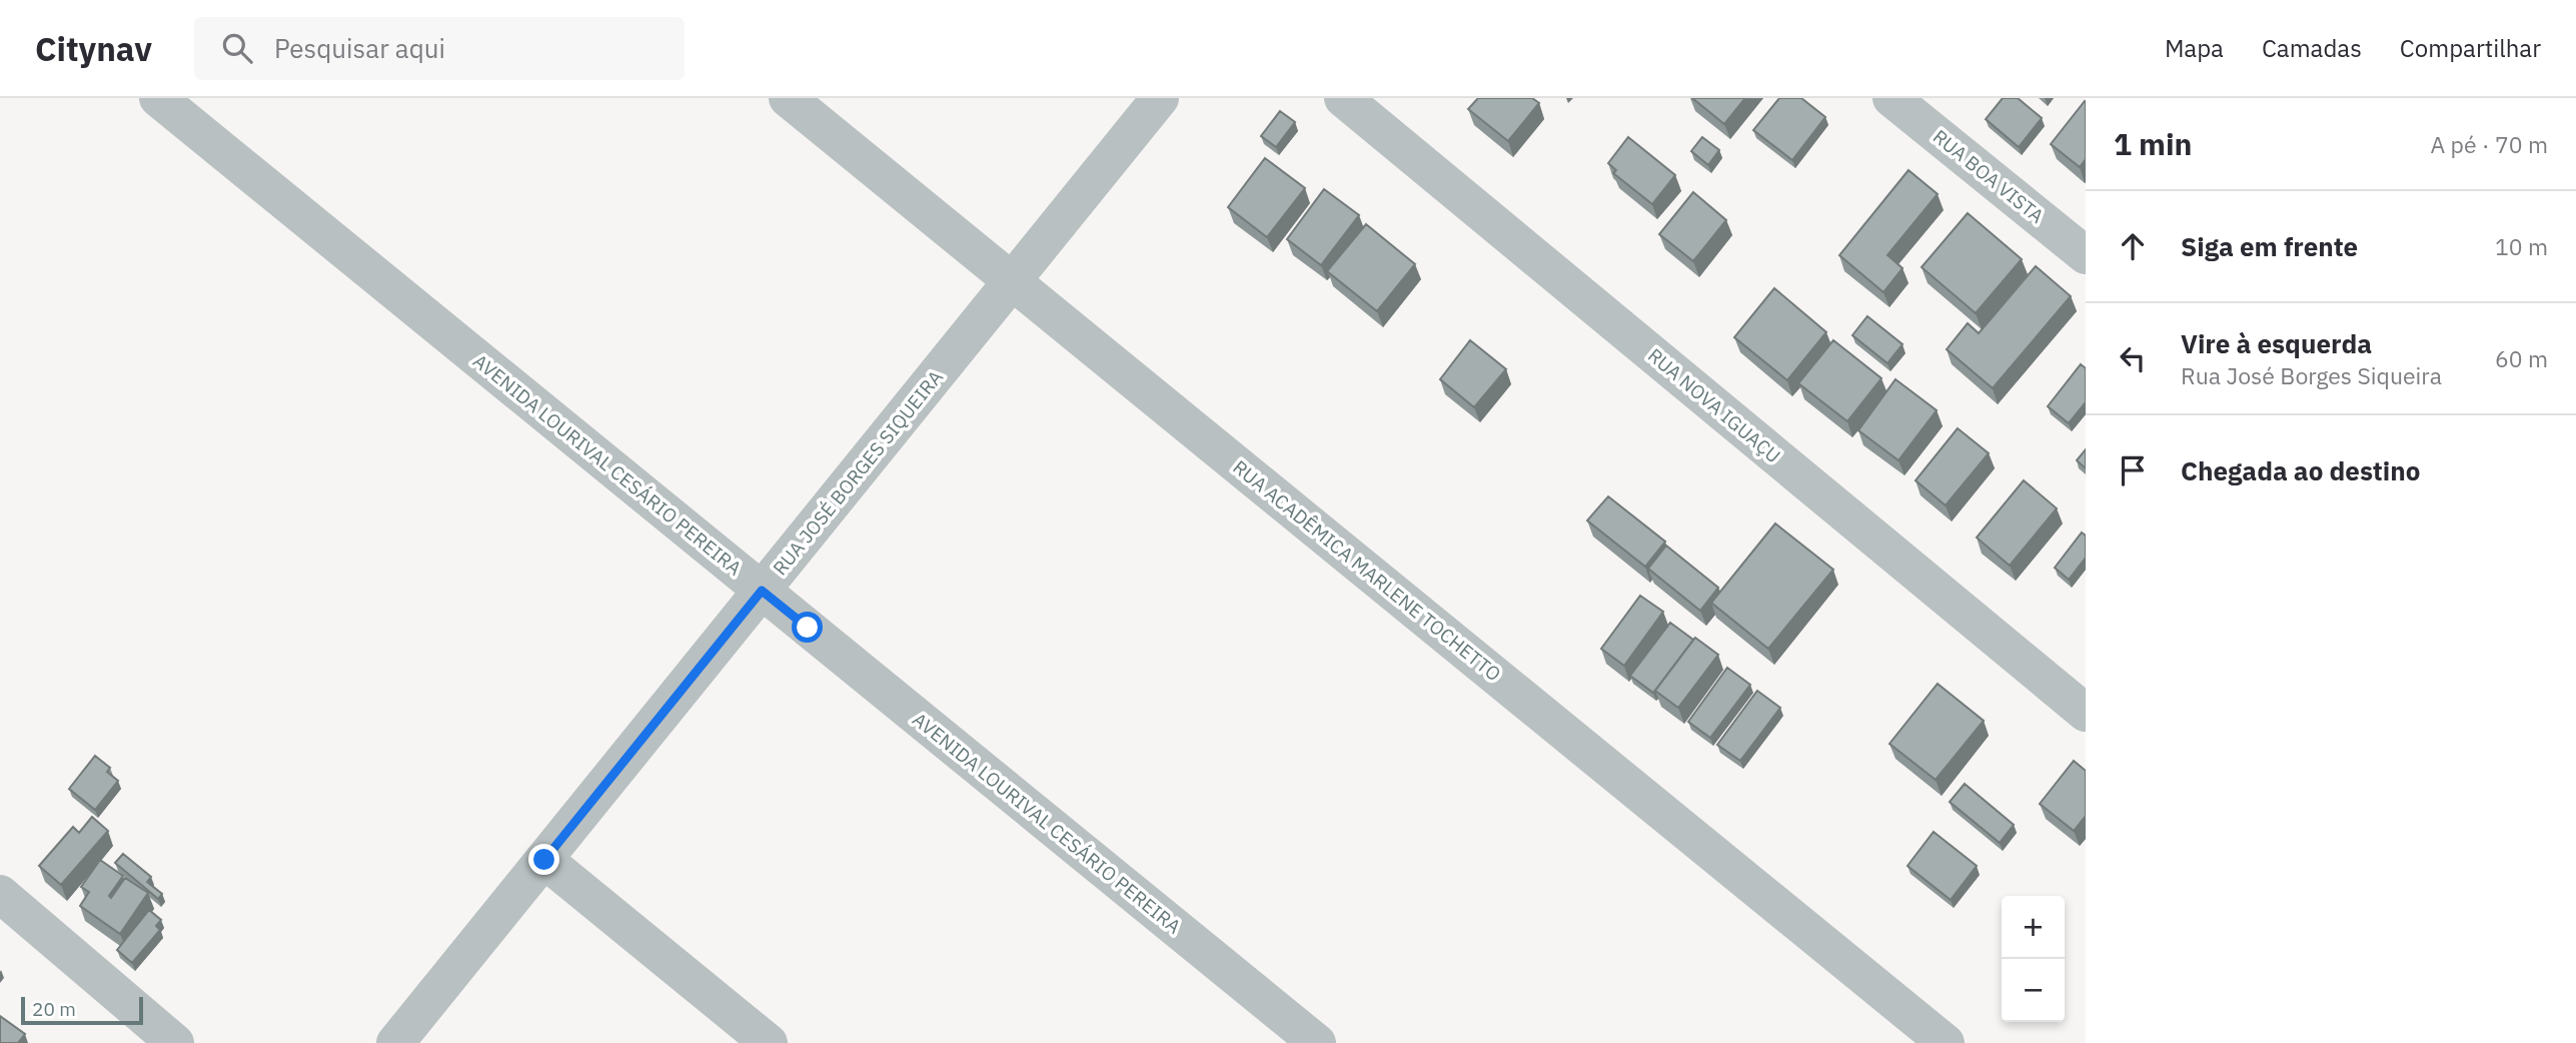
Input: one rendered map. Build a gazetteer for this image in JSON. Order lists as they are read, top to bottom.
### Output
{
  "streets": {
    "street": [
      "RUA BOA VISTA",
      "RUA NOVA IGUAÇU",
      "AVENIDA LOURIVAL CESÁRIO PEREIRA",
      "RUA JOSÉ BORGES SIQUEIRA",
      "RUA ACADÊMICA MARLENE TOCHETTO"
    ]
  },
  "crossings": [
    ["AVENIDA LOURIVAL CESÁRIO PEREIRA", "RUA JOSÉ BORGES SIQUEIRA"],
    ["RUA JOSÉ BORGES SIQUEIRA", "RUA ACADÊMICA MARLENE TOCHETTO"]
  ],
  "scale_bar": "20 m",
  "page": {
    "header": "Citynav",
    "search": "Pesquisar aqui",
    "nav": ["Mapa", "Camadas", "Compartilhar"],
    "heading": ["1 min", "A pé · 70 m"],
    "list": [
      ["Siga em frente", "10 m"],
      ["Vire à esquerda", "Rua José Borges Siqueira", "60 m"],
      "Chegada ao destino"
    ],
    "map_buttons": ["+", "−"],
    "scale": "20 m"
  }
}
